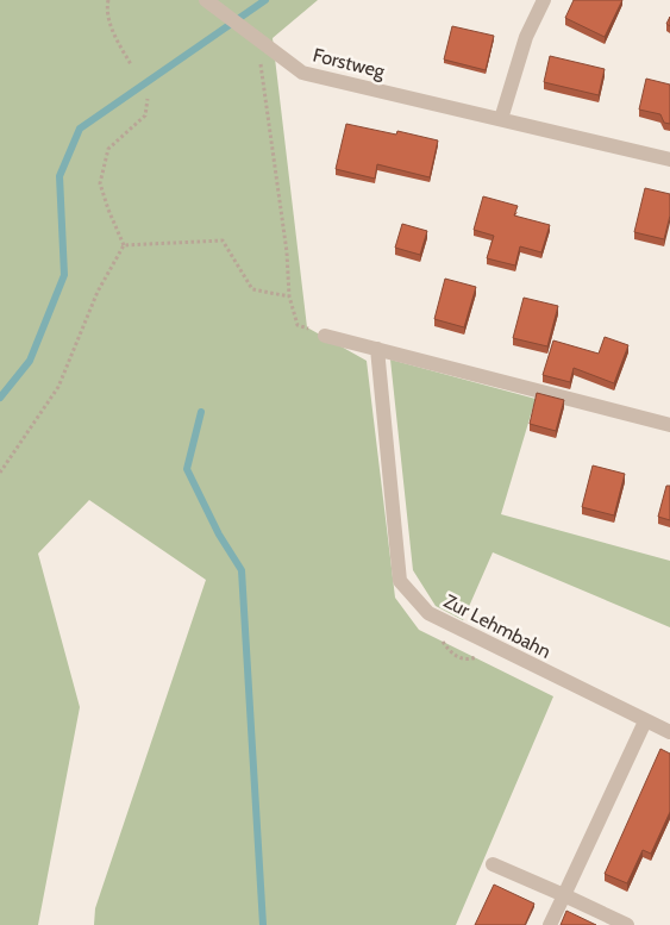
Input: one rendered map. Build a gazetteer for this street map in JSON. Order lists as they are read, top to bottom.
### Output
{
  "streets": {
    "street": ["Forstweg", "Zur Lehmbahn"]
  }
}
